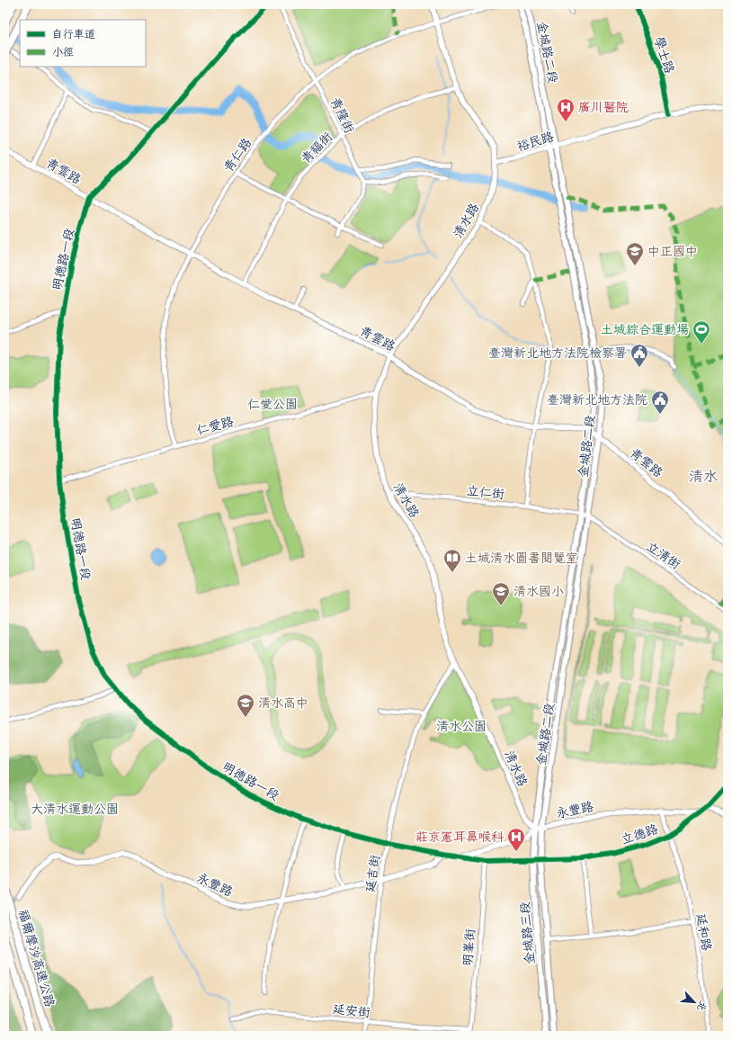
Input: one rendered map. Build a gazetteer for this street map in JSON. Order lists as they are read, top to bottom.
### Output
{
  "streets": {
    "highway": ["福爾摩沙高速公路"],
    "main road": ["金城路二段", "金城路三段"],
    "street": [
      "學士路",
      "青隆街",
      "裕民路",
      "青福街",
      "青仁路",
      "青雲路",
      "清水路",
      "明德路一段",
      "仁愛路",
      "立仁街",
      "立清街",
      "永豐路",
      "立德路",
      "延吉街",
      "延和路",
      "明峯街",
      "延安街"
    ]
  },
  "crossings": [
    ["金城路二段", "裕民路"],
    ["金城路二段", "青雲路"],
    ["金城路二段", "清水路"],
    ["金城路二段", "立仁街"],
    ["金城路二段", "立清街"],
    ["金城路二段", "永豐路"],
    ["金城路二段", "金城路三段"],
    ["學士路", "裕民路"],
    ["青隆街", "青福街"],
    ["青隆街", "青仁路"],
    ["裕民路", "清水路"],
    ["青福街", "青雲路"],
    ["青仁路", "青雲路"],
    ["青仁路", "仁愛路"],
    ["青雲路", "清水路"],
    ["青雲路", "明德路一段"],
    ["清水路", "仁愛路"],
    ["清水路", "立仁街"],
    ["清水路", "永豐路"],
    ["清水路", "延吉街"],
    ["清水路", "金城路三段"],
    ["明德路一段", "仁愛路"],
    ["明德路一段", "永豐路"],
    ["明德路一段", "立德路"],
    ["明德路一段", "延吉街"],
    ["明德路一段", "金城路三段"],
    ["明德路一段", "明峯街"],
    ["立仁街", "立清街"],
    ["永豐路", "立德路"],
    ["永豐路", "延吉街"],
    ["永豐路", "延和路"],
    ["永豐路", "金城路三段"],
    ["立德路", "延和路"],
    ["立德路", "金城路三段"],
    ["延吉街", "延安街"],
    ["明峯街", "延安街"]
  ],
  "districts": ["清水"],
  "parks": ["仁愛公園", "清水公園", "大清水運動公園"],
  "places": {
    "hospital": ["廣川醫院", "莊京憲耳鼻喉科"],
    "school or university": ["中正國中", "清水國小", "清水高中"],
    "sports": ["土城綜合運動場"],
    "public building": ["臺灣新北地方法院檢察署", "臺灣新北地方法院"],
    "library": ["土城清水圖書閱覽室"]
  },
  "legend": ["自行車道", "小徑"],
  "north": "bottom right"
}
